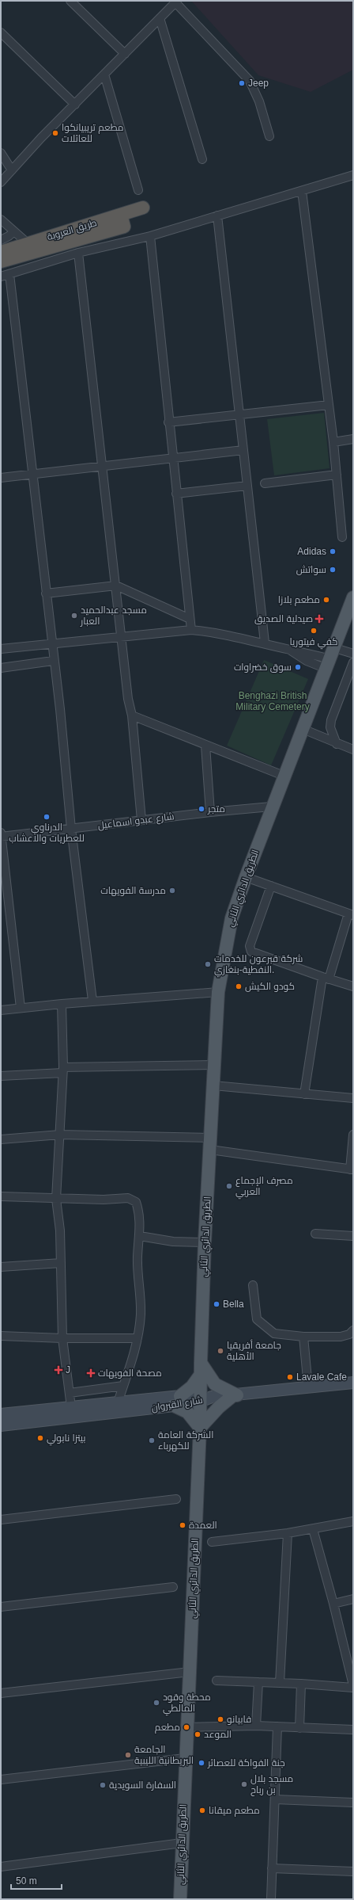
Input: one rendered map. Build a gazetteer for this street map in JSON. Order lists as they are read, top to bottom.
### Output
{
  "streets": {
    "highway": ["طريق العروبة"],
    "main road": ["الطريق الدائري الثاني", "شارع القيروان"],
    "street": ["شارع عبدو اسماعيل"]
  },
  "crossings": [
    ["شارع عبدو اسماعيل", "الطريق الدائري الثاني"],
    ["الطريق الدائري الثاني", "شارع القيروان"]
  ],
  "parks": ["Benghazi British Military Cemetery"],
  "places": {
    "other": [
      "Jeep",
      "مطعم تريبيانكوا للعائلات",
      "Adidas",
      "سواتش",
      "مطعم بلازا",
      "مسجد عبدالحميد العبار",
      "كفي فيتوريا",
      "سوق خضراوات",
      "متجر",
      "الدرناوي للعطريات والاعشاب",
      "مدرسة الفويهات",
      "شركة قبرعون للخدمات النفطية-بنغازي.",
      "كودو الكيش",
      "مصرف الإجماع العربي",
      "Bella",
      "جامعة أفريقيا الأهلية",
      "Lavale Cafe",
      "بيتزا نابولي",
      "الشركة العامة للكهرباء",
      "العمدة",
      "محطة وقود المالطي",
      "فابيانو",
      "مطعم",
      "الموعد",
      "الجامعة البريطانية الليبية",
      "جنة الفواكة للعصائر",
      "مسجد بلال بن رباح",
      "السفارة السويدية",
      "مطعم ميقانا"
    ],
    "health": ["صيدلية الصديق", "J", "مصحة الفويهات"]
  },
  "scale_bar": "50 m"
}
